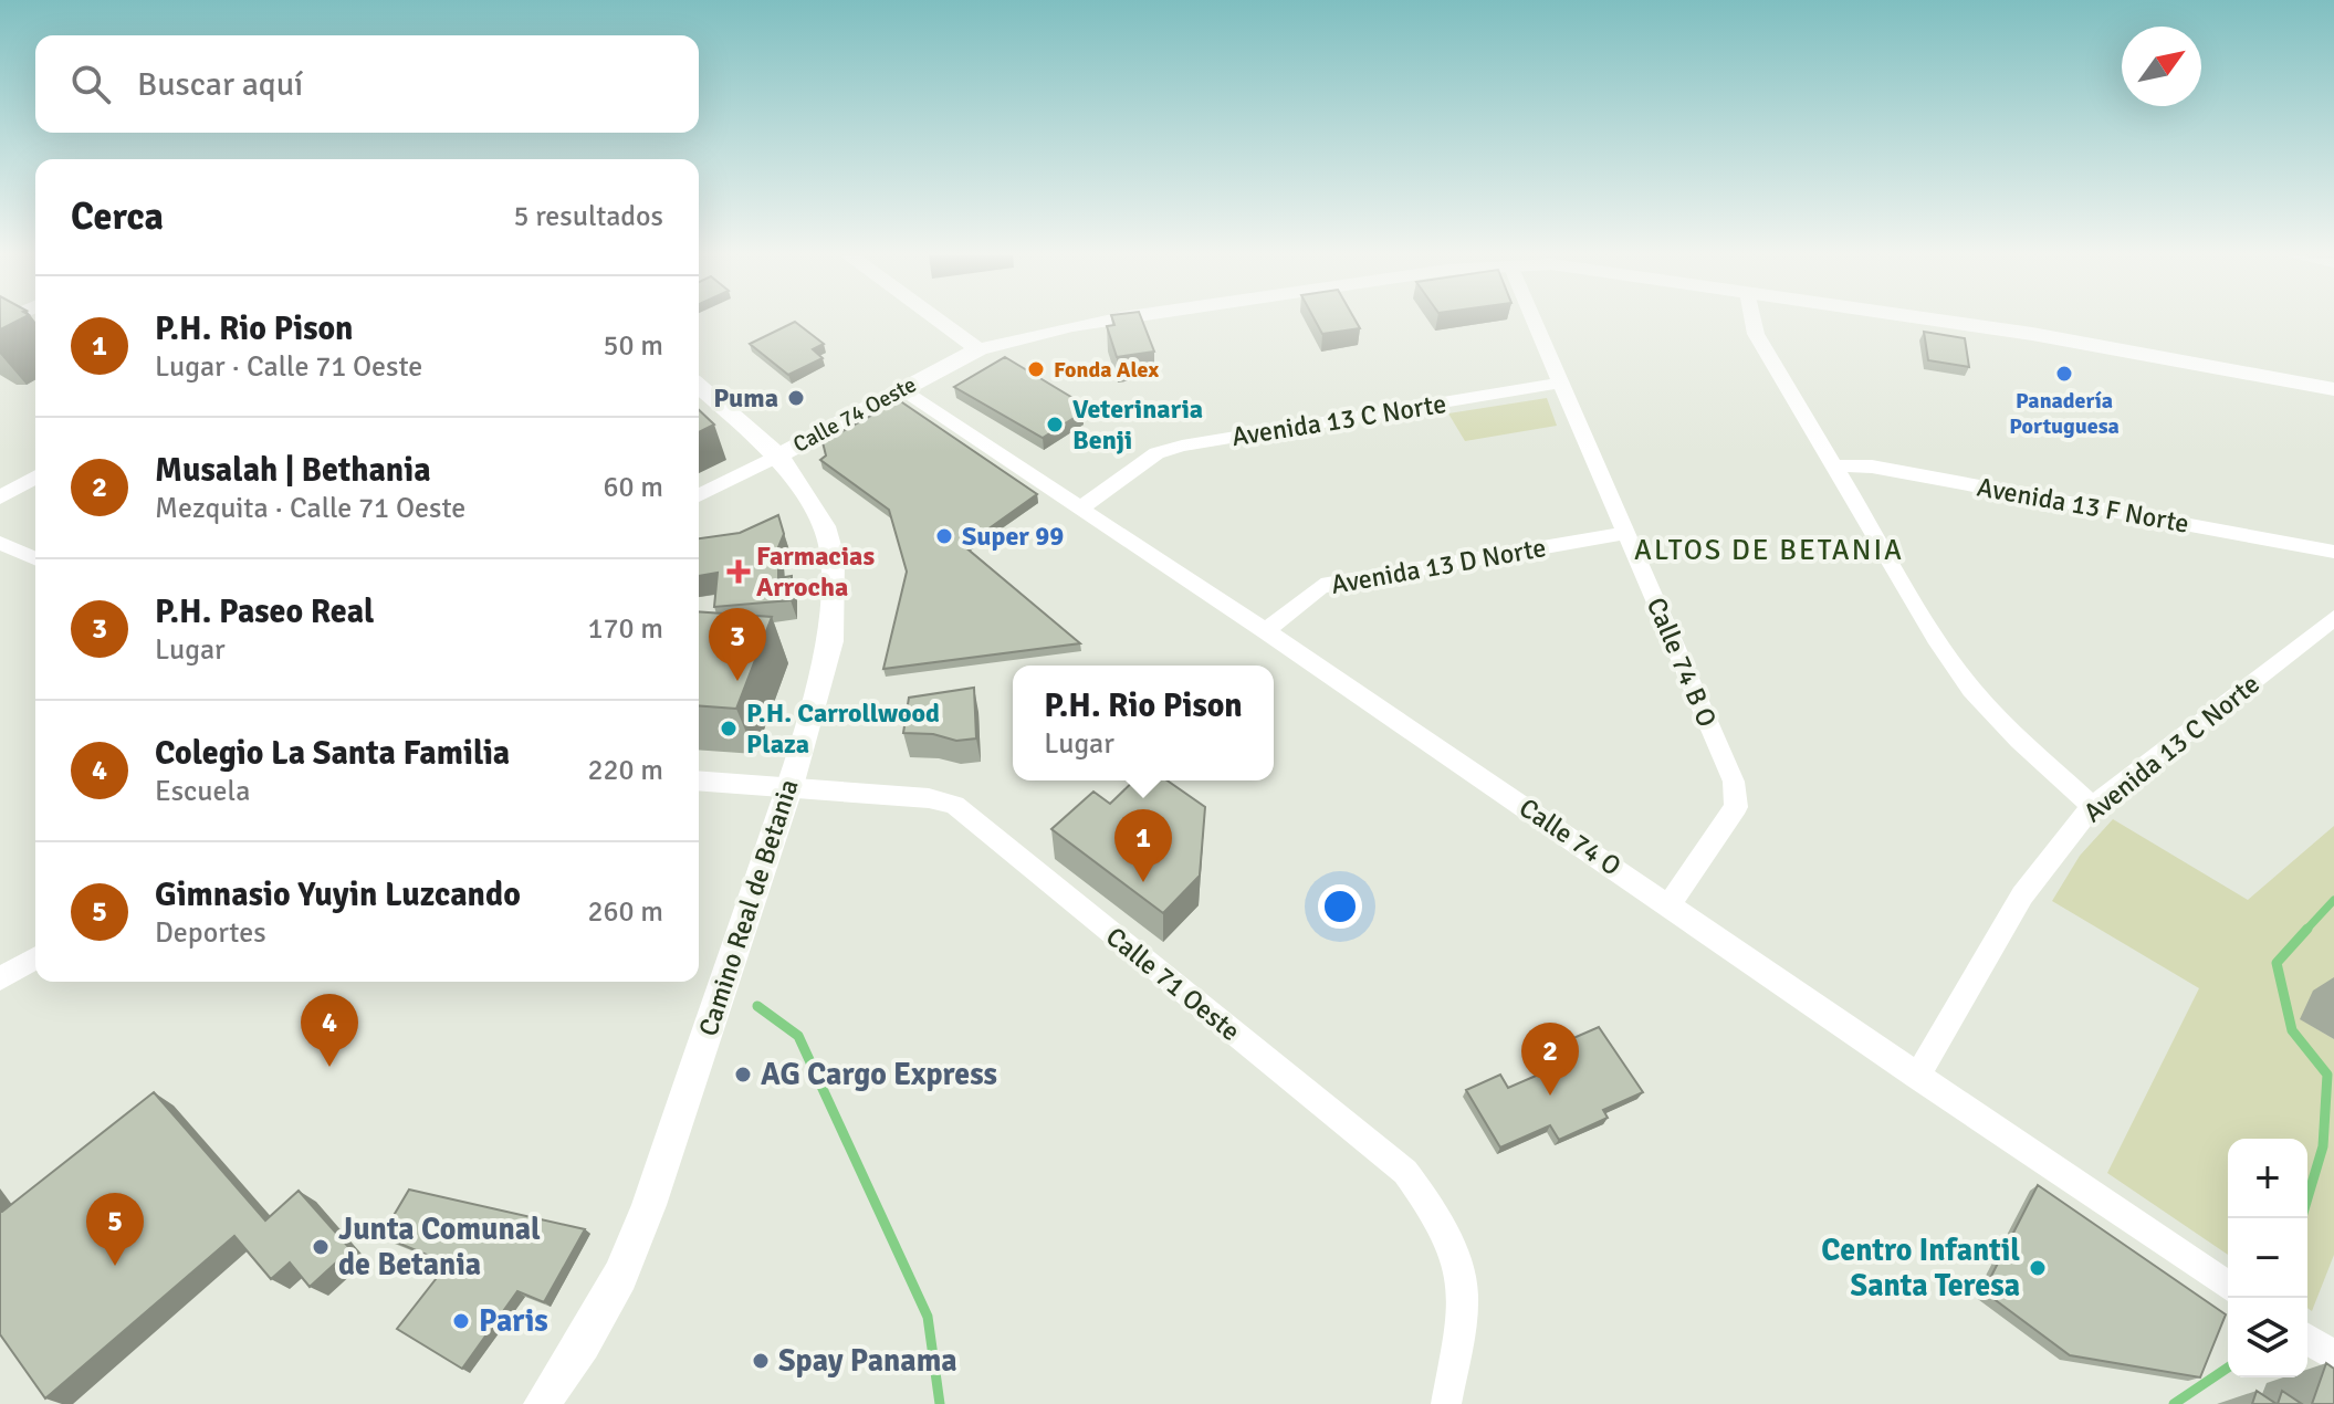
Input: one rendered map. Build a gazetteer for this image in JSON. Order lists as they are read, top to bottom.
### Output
{
  "streets": {
    "street": [
      "Calle 74 Oeste",
      "Avenida 13 C Norte",
      "Avenida 13 F Norte",
      "Avenida 13 D Norte",
      "Calle 74 B O",
      "Calle 74 O",
      "Camino Real de Betania",
      "Calle 71 Oeste"
    ]
  },
  "crossings": [
    ["Calle 74 Oeste", "Calle 74 O"],
    ["Calle 74 Oeste", "Camino Real de Betania"],
    ["Avenida 13 C Norte", "Calle 74 B O"],
    ["Avenida 13 C Norte", "Calle 74 O"],
    ["Avenida 13 D Norte", "Calle 74 B O"],
    ["Avenida 13 D Norte", "Calle 74 O"],
    ["Calle 74 B O", "Calle 74 O"],
    ["Camino Real de Betania", "Calle 71 Oeste"]
  ],
  "districts": ["ALTOS DE BETANIA"],
  "places": {
    "other": [
      "Fonda Alex",
      "Panadería Portuguesa",
      "Puma",
      "Veterinaria Benji",
      "Super 99",
      "P.H. Carrollwood Plaza",
      "AG Cargo Express",
      "Junta Comunal de Betania",
      "Centro Infantil Santa Teresa",
      "Paris",
      "Spay Panama"
    ],
    "health": ["Farmacias Arrocha"]
  },
  "north": "top right",
  "page": {
    "search": "Buscar aquí",
    "heading": ["Cerca", "5 resultados"],
    "list": [
      {
        "mark": "1",
        "name": "P.H. Rio Pison",
        "note": "Lugar · Calle 71 Oeste",
        "value": "50 m"
      },
      {
        "mark": "2",
        "name": "Musalah | Bethania",
        "note": "Mezquita · Calle 71 Oeste",
        "value": "60 m"
      },
      {
        "mark": "3",
        "name": "P.H. Paseo Real",
        "note": "Lugar",
        "value": "170 m"
      },
      {
        "mark": "4",
        "name": "Colegio La Santa Familia",
        "note": "Escuela",
        "value": "220 m"
      },
      {
        "mark": "5",
        "name": "Gimnasio Yuyin Luzcando",
        "note": "Deportes",
        "value": "260 m"
      }
    ],
    "pins": [
      "3",
      "1",
      "4",
      "2",
      "5"
    ],
    "popup": ["P.H. Rio Pison", "Lugar"],
    "map_buttons": ["+", "−"]
  }
}
